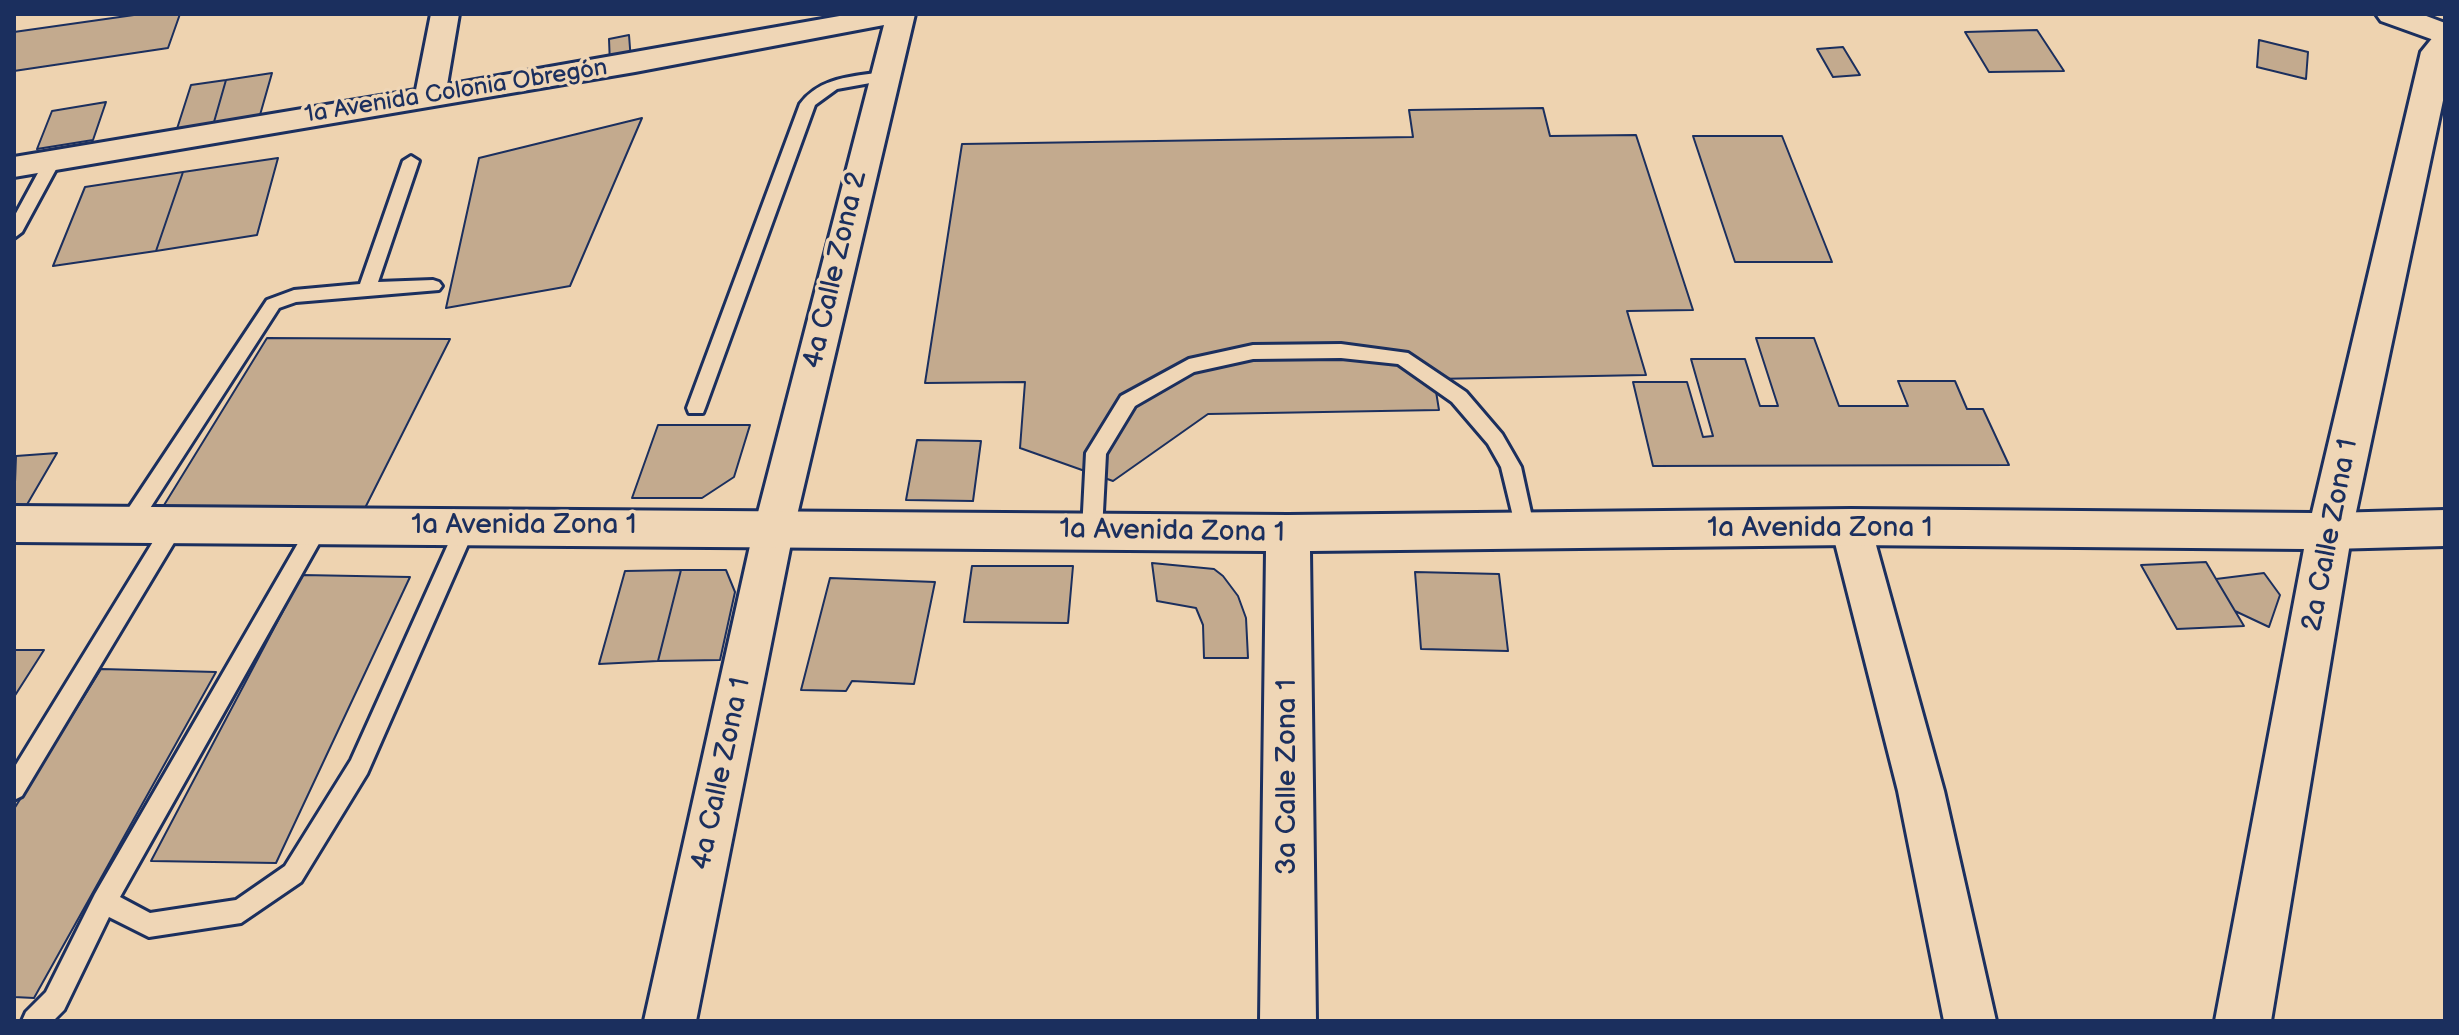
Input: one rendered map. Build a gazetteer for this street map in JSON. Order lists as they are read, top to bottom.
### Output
{
  "streets": {
    "main road": ["1a Avenida Zona 1", "2a Calle Zona 1", "3a Calle Zona 1"],
    "street": ["1a Avenida Colonia Obregón", "4a Calle Zona 2", "4a Calle Zona 1"]
  },
  "crossings": [
    ["1a Avenida Colonia Obregón", "4a Calle Zona 2"],
    ["4a Calle Zona 2", "1a Avenida Zona 1"],
    ["4a Calle Zona 2", "4a Calle Zona 1"],
    ["1a Avenida Zona 1", "2a Calle Zona 1"],
    ["1a Avenida Zona 1", "4a Calle Zona 1"],
    ["1a Avenida Zona 1", "3a Calle Zona 1"]
  ]
}
